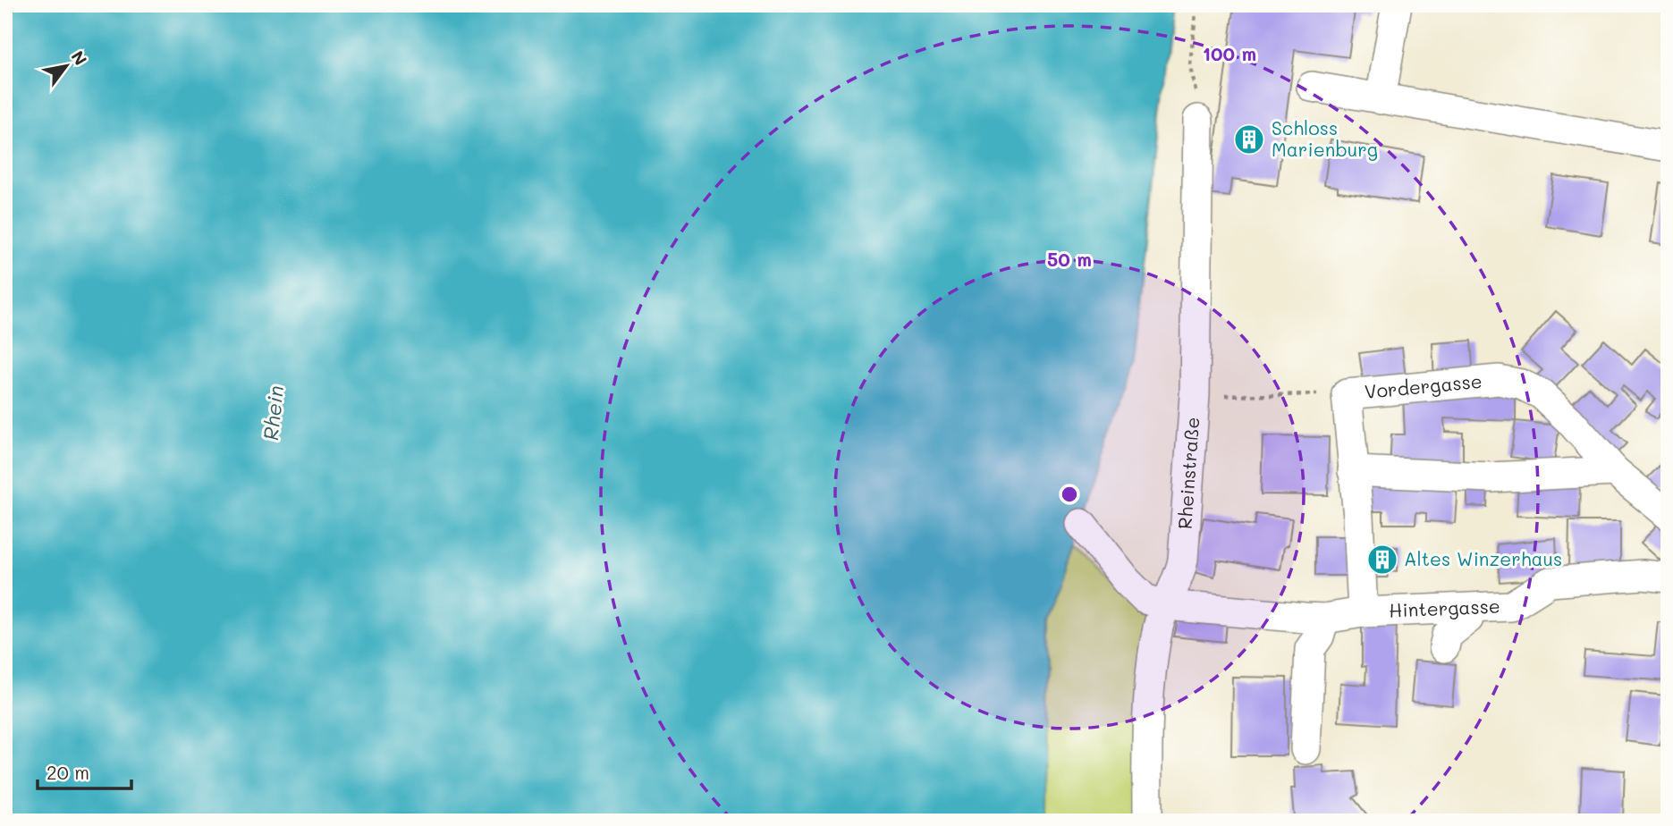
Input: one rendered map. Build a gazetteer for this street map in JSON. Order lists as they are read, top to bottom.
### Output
{
  "streets": {
    "street": ["Vordergasse", "Rheinstraße", "Hintergasse"]
  },
  "crossings": [
    ["Vordergasse", "Rheinstraße"],
    ["Vordergasse", "Hintergasse"],
    ["Rheinstraße", "Hintergasse"]
  ],
  "water": ["Rhein"],
  "places": {
    "building": ["Schloss Marienburg", "Altes Winzerhaus"]
  },
  "scale_bar": "20 m",
  "north": "top right",
  "rings": ["100 m", "50 m"]
}
